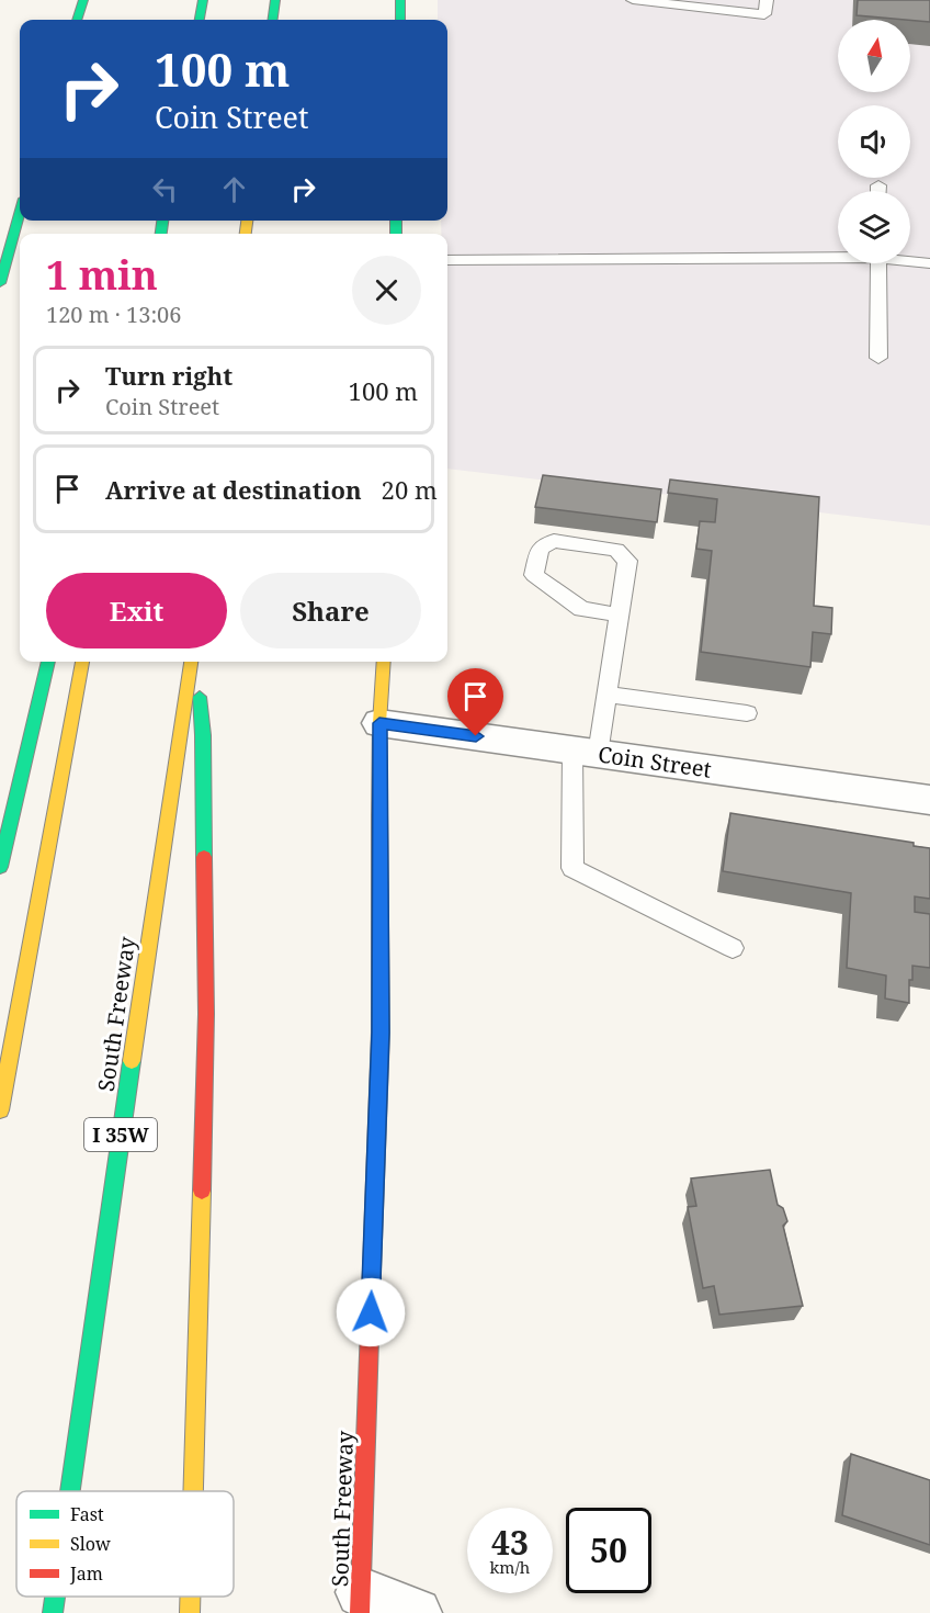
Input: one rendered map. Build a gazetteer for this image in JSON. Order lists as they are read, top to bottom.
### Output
{
  "streets": {
    "main road": ["South Freeway", "I 35W"],
    "street": ["Coin Street"]
  },
  "crossings": [
    ["Coin Street", "South Freeway"]
  ],
  "legend": ["Fast", "Slow", "Jam"],
  "north": "top",
  "page": {
    "turn": ["100 m", "Coin Street"],
    "heading": ["1 min", "120 m · 13:06"],
    "list": [
      {
        "name": "Turn right",
        "note": "Coin Street",
        "value": "100 m"
      },
      {
        "name": "Arrive at destination",
        "value": "20 m"
      }
    ],
    "buttons": ["Exit", "Share"],
    "speed": "43 km/h",
    "limit": "50"
  }
}
